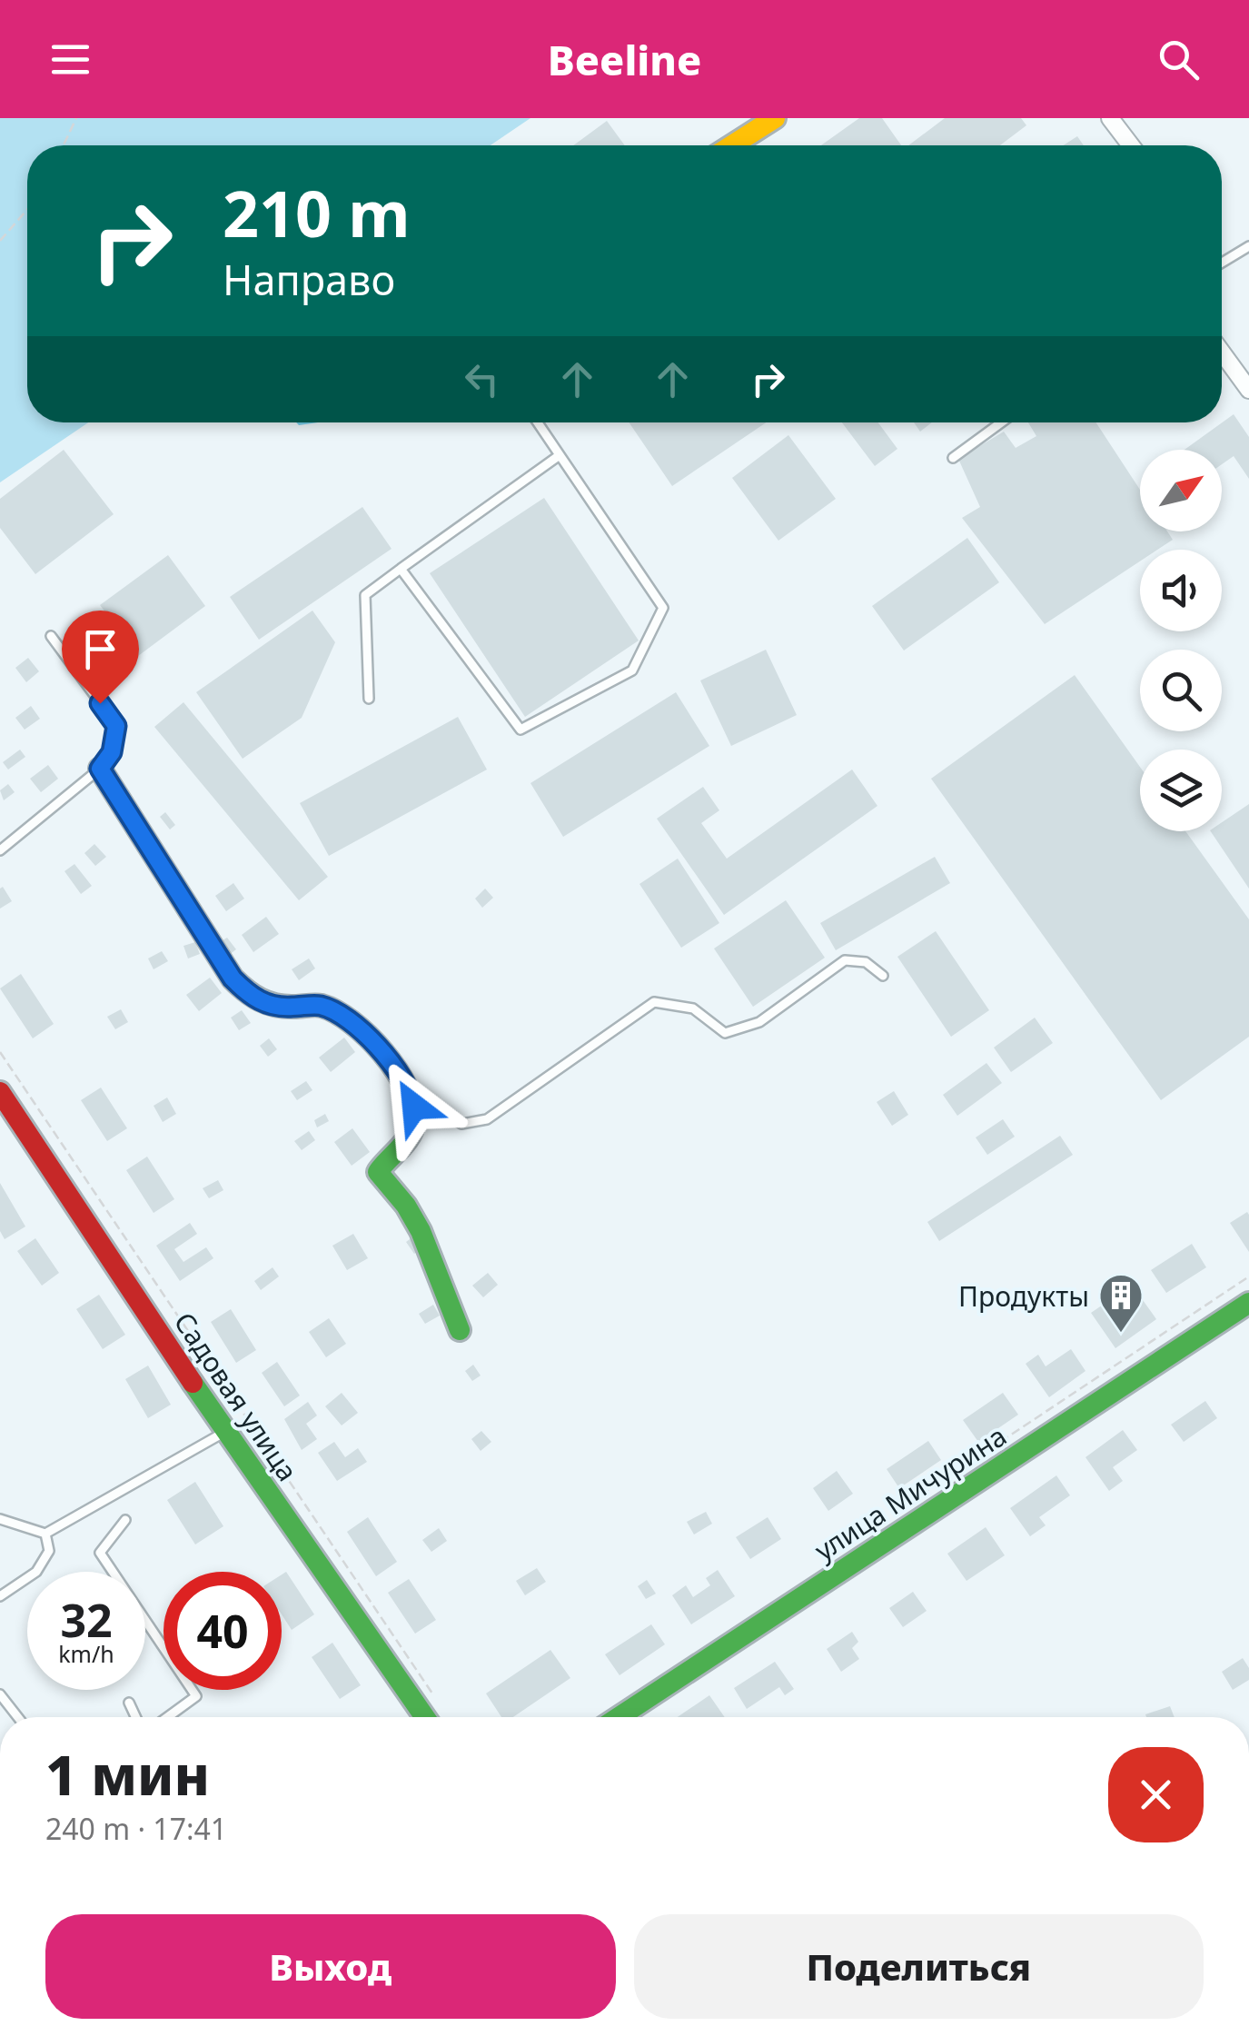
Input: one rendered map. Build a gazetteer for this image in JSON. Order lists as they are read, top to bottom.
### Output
{
  "streets": {
    "street": ["Садовая улица", "улица Мичурина"]
  },
  "places": {
    "building": ["Продукты"]
  },
  "north": "top right",
  "page": {
    "header": "Beeline",
    "turn": ["210 m", "Направо"],
    "speed": "32 km/h",
    "limit": "40",
    "heading": ["1 мин", "240 m · 17:41"],
    "buttons": ["Выход", "Поделиться"]
  }
}
